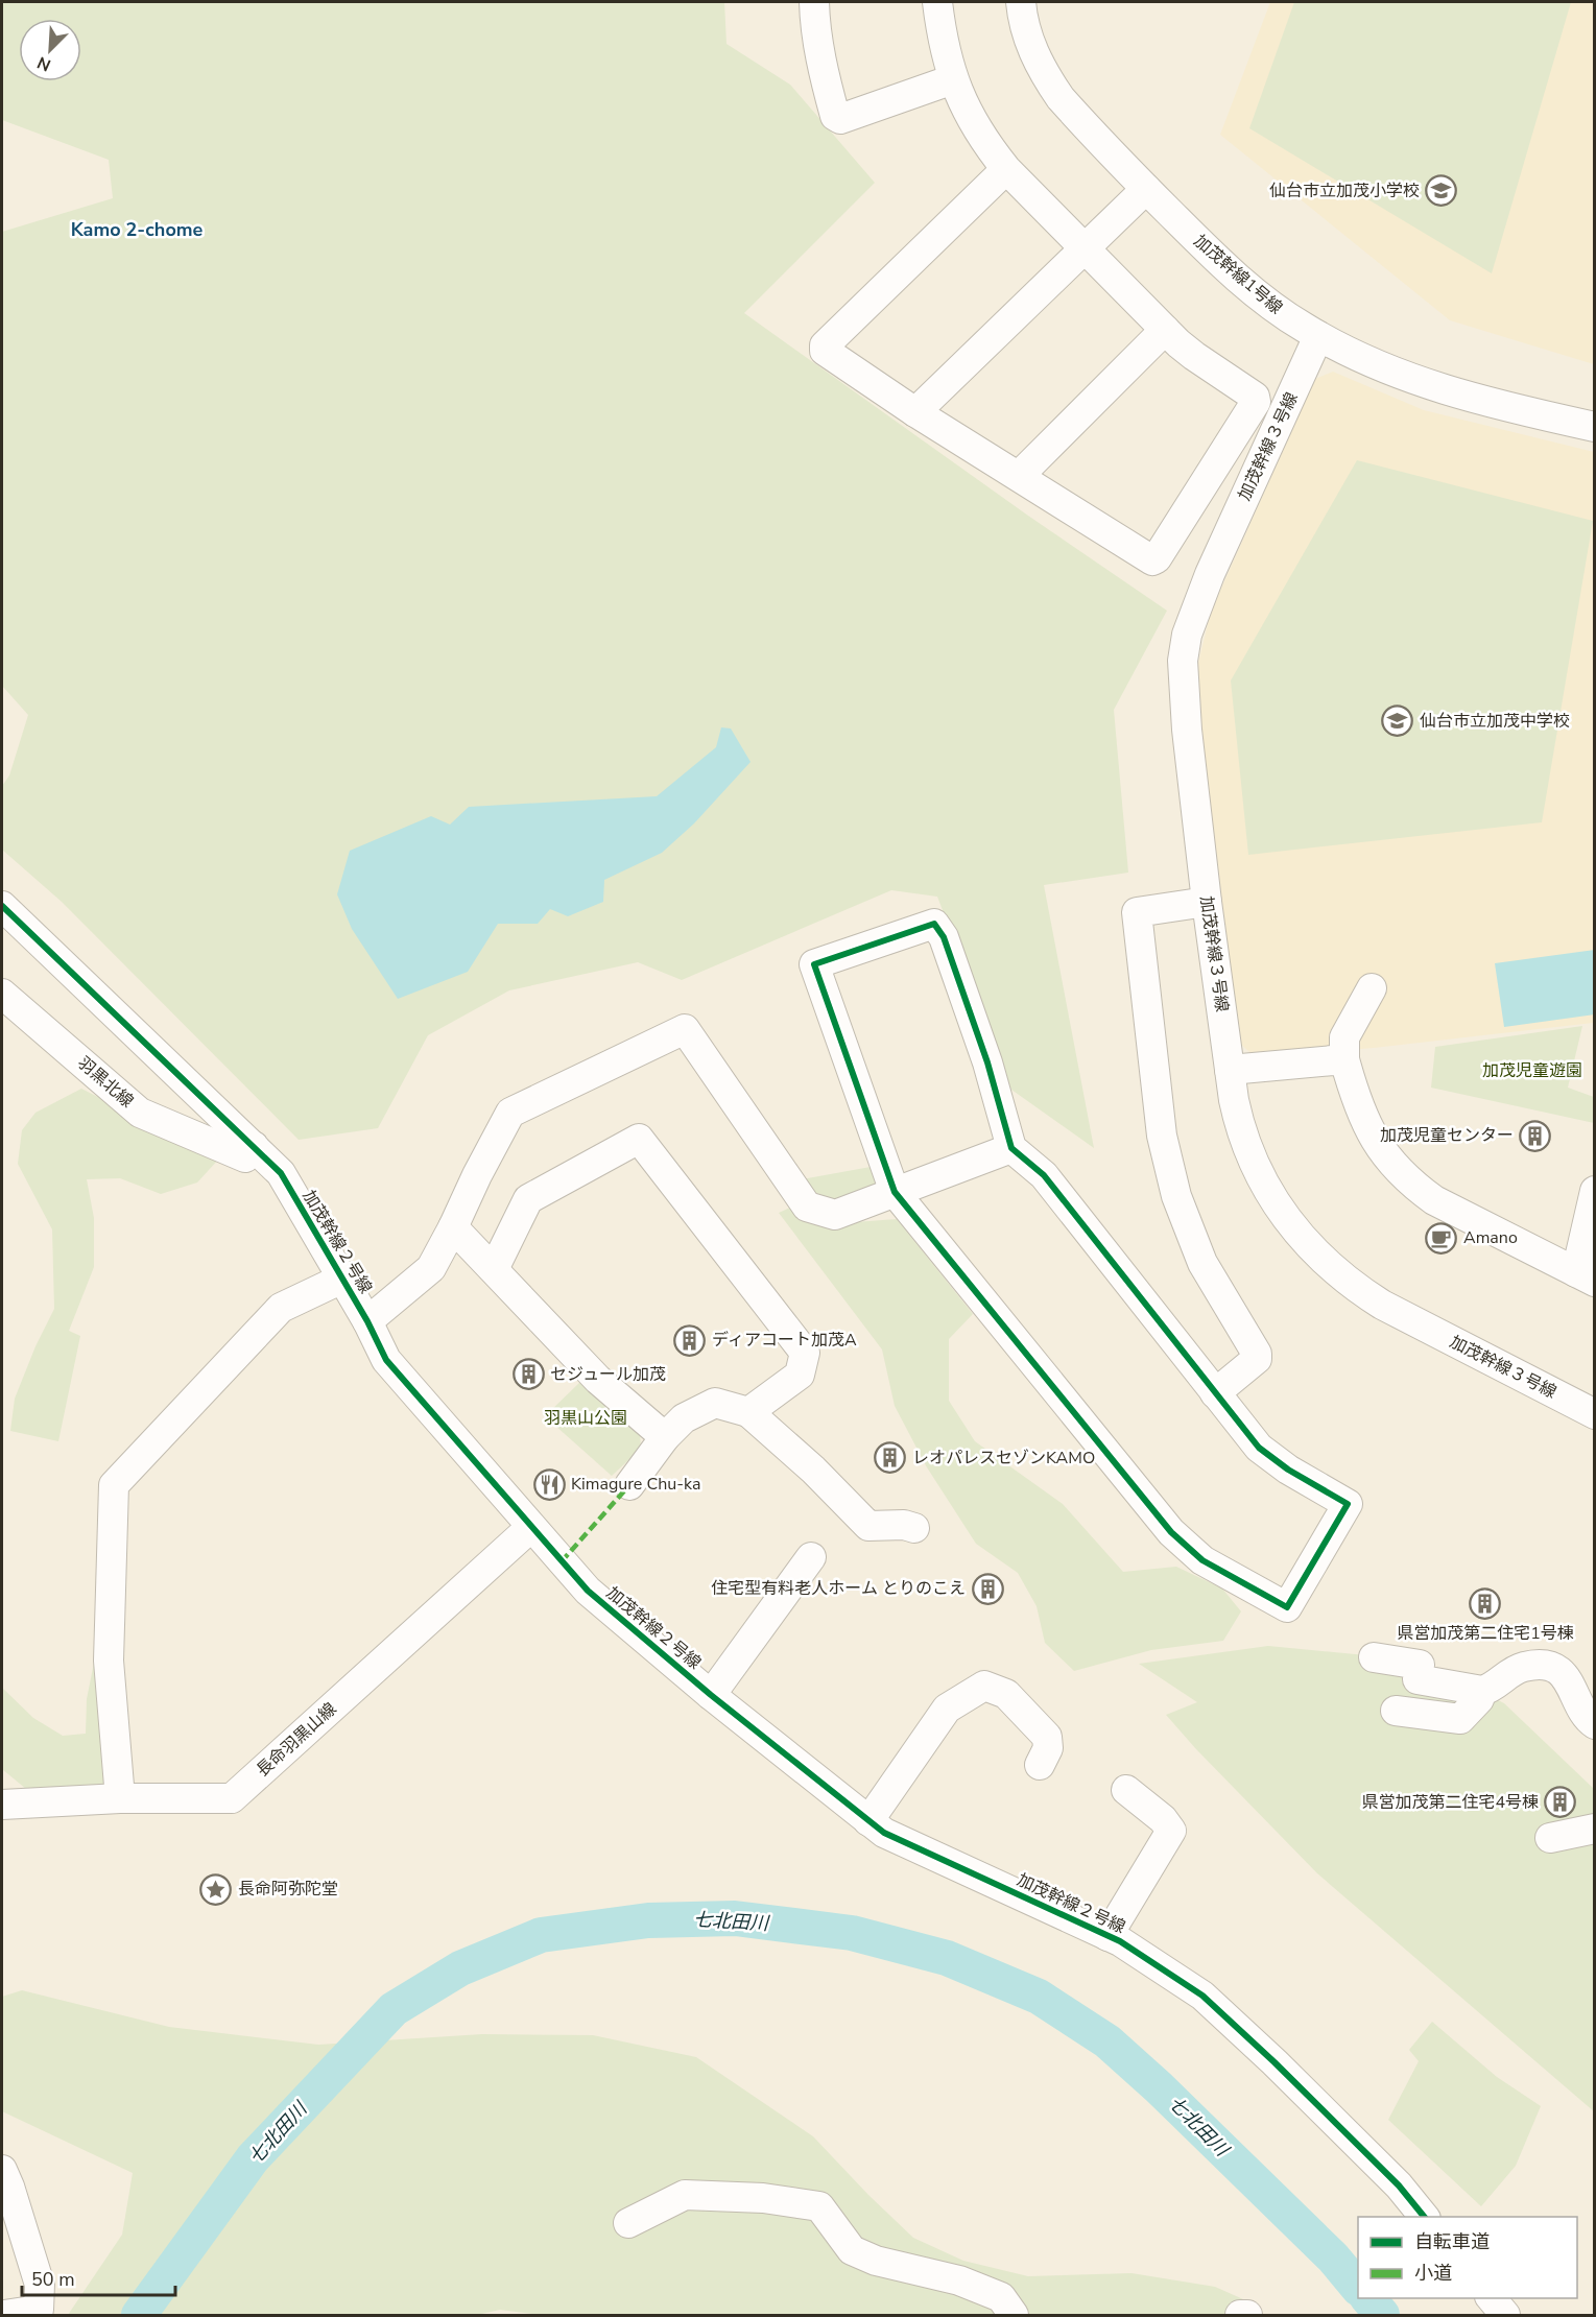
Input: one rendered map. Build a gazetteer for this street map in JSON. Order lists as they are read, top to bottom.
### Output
{
  "streets": {
    "street": [
      "加茂幹線1号線",
      "加茂幹線３号線",
      "羽黒北線",
      "加茂幹線２号線",
      "長命羽黒山線"
    ]
  },
  "crossings": [
    ["加茂幹線1号線", "加茂幹線３号線"],
    ["羽黒北線", "加茂幹線２号線"],
    ["加茂幹線２号線", "長命羽黒山線"]
  ],
  "districts": ["Kamo 2-chome"],
  "water": ["七北田川"],
  "parks": ["加茂児童遊園", "羽黒山公園"],
  "places": {
    "school or university": ["仙台市立加茂小学校", "仙台市立加茂中学校"],
    "building": [
      "加茂児童センター",
      "ディアコート加茂A",
      "セジュール加茂",
      "レオパレスセゾンKAMO",
      "住宅型有料老人ホーム とりのこえ",
      "県営加茂第二住宅1号棟",
      "県営加茂第二住宅4号棟"
    ],
    "cafe": ["Amano"],
    "restaurant": ["Kimagure Chu-ka"],
    "place": ["長命阿弥陀堂"]
  },
  "legend": ["自転車道", "小道"],
  "scale_bar": "50 m",
  "north": "bottom left"
}
